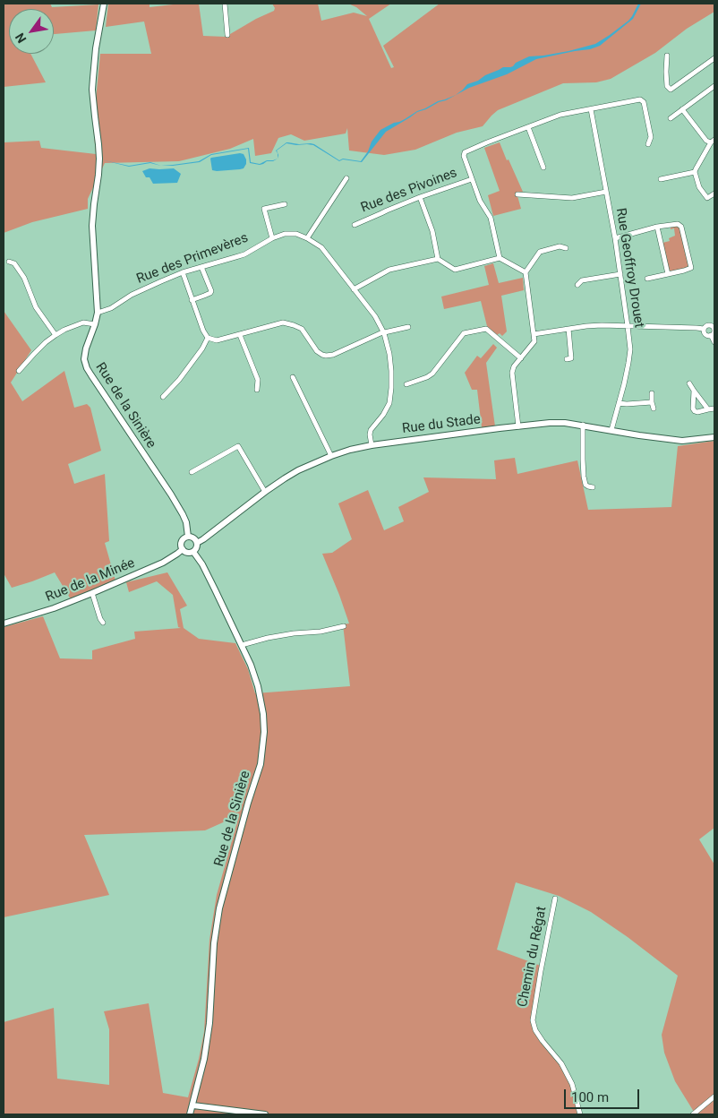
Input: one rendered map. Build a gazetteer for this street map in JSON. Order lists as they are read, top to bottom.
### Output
{
  "streets": {
    "street": [
      "Rue des Pivoines",
      "Rue des Primevères",
      "Rue Geoffroy Drouet",
      "Rue de la Sinière",
      "Rue du Stade",
      "Rue de la Minée",
      "Chemin du Régat"
    ]
  },
  "crossings": [
    ["Rue des Primevères", "Rue de la Sinière"],
    ["Rue des Primevères", "Rue du Stade"],
    ["Rue Geoffroy Drouet", "Rue du Stade"],
    ["Rue de la Sinière", "Rue du Stade"],
    ["Rue de la Sinière", "Rue de la Minée"],
    ["Rue du Stade", "Rue de la Minée"]
  ],
  "scale_bar": "100 m",
  "north": "bottom left"
}
